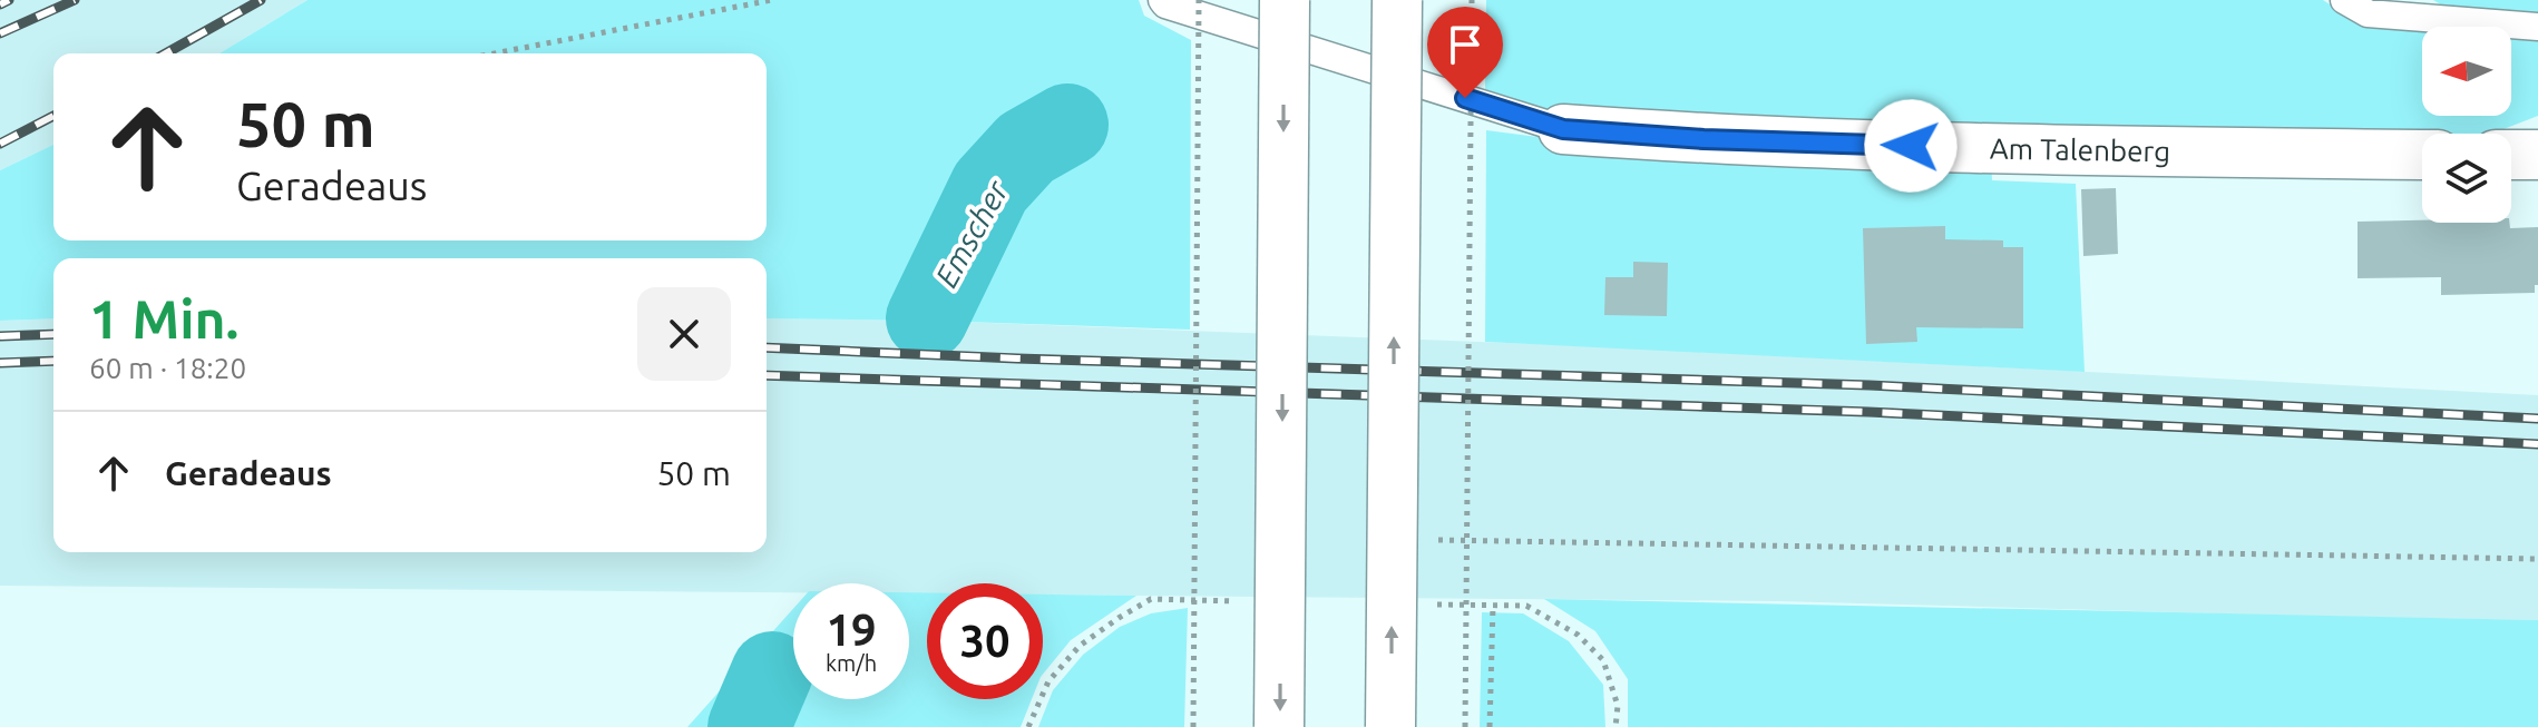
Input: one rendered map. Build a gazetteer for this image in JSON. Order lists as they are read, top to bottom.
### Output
{
  "streets": {
    "main road": ["Am Talenberg"]
  },
  "water": ["Emscher"],
  "north": "left",
  "page": {
    "turn": ["50 m", "Geradeaus"],
    "heading": ["1 Min.", "60 m · 18:20"],
    "list": [
      {
        "name": "Geradeaus",
        "value": "50 m"
      }
    ],
    "speed": "19 km/h",
    "limit": "30"
  }
}
